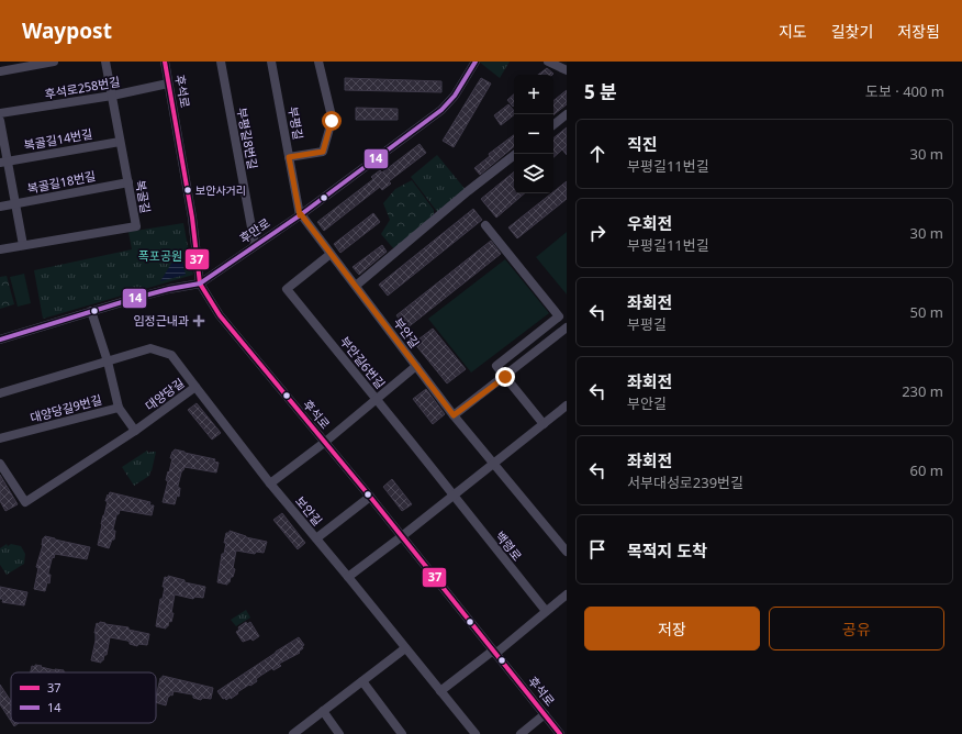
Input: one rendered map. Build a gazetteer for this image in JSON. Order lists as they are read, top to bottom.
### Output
{
  "streets": {
    "street": [
      "후석로258번길",
      "후석로",
      "부평길",
      "부평길8번길",
      "복골길14번길",
      "복골길18번길",
      "복골길",
      "후만로",
      "부안길",
      "부안길6번길",
      "대양당길",
      "대양당길9번길",
      "보안길",
      "백령로"
    ]
  },
  "crossings": [
    ["후석로258번길", "후석로"],
    ["후석로258번길", "복골길"],
    ["후석로", "후만로"],
    ["부평길", "후만로"],
    ["부평길", "부안길"],
    ["부평길8번길", "후만로"],
    ["복골길14번길", "복골길"],
    ["복골길18번길", "복골길"],
    ["후만로", "부안길"],
    ["후만로", "대양당길9번길"],
    ["부안길", "부안길6번길"],
    ["부안길6번길", "백령로"],
    ["대양당길", "대양당길9번길"],
    ["대양당길", "보안길"]
  ],
  "parks": ["폭포공원"],
  "places": {
    "other": ["보안사거리"],
    "health": ["임정근내과"]
  },
  "lines": ["transit line 37", "transit line 14"],
  "legend": ["37", "14"],
  "page": {
    "header": "Waypost",
    "nav": ["지도", "길찾기", "저장됨"],
    "heading": ["5 분", "도보 · 400 m"],
    "map_buttons": ["+", "−"],
    "list": [
      ["직진", "부평길11번길", "30 m"],
      ["우회전", "부평길11번길", "30 m"],
      ["좌회전", "부평길", "50 m"],
      ["좌회전", "부안길", "230 m"],
      ["좌회전", "서부대성로239번길", "60 m"],
      "목적지 도착"
    ],
    "buttons": ["저장", "공유"]
  }
}
